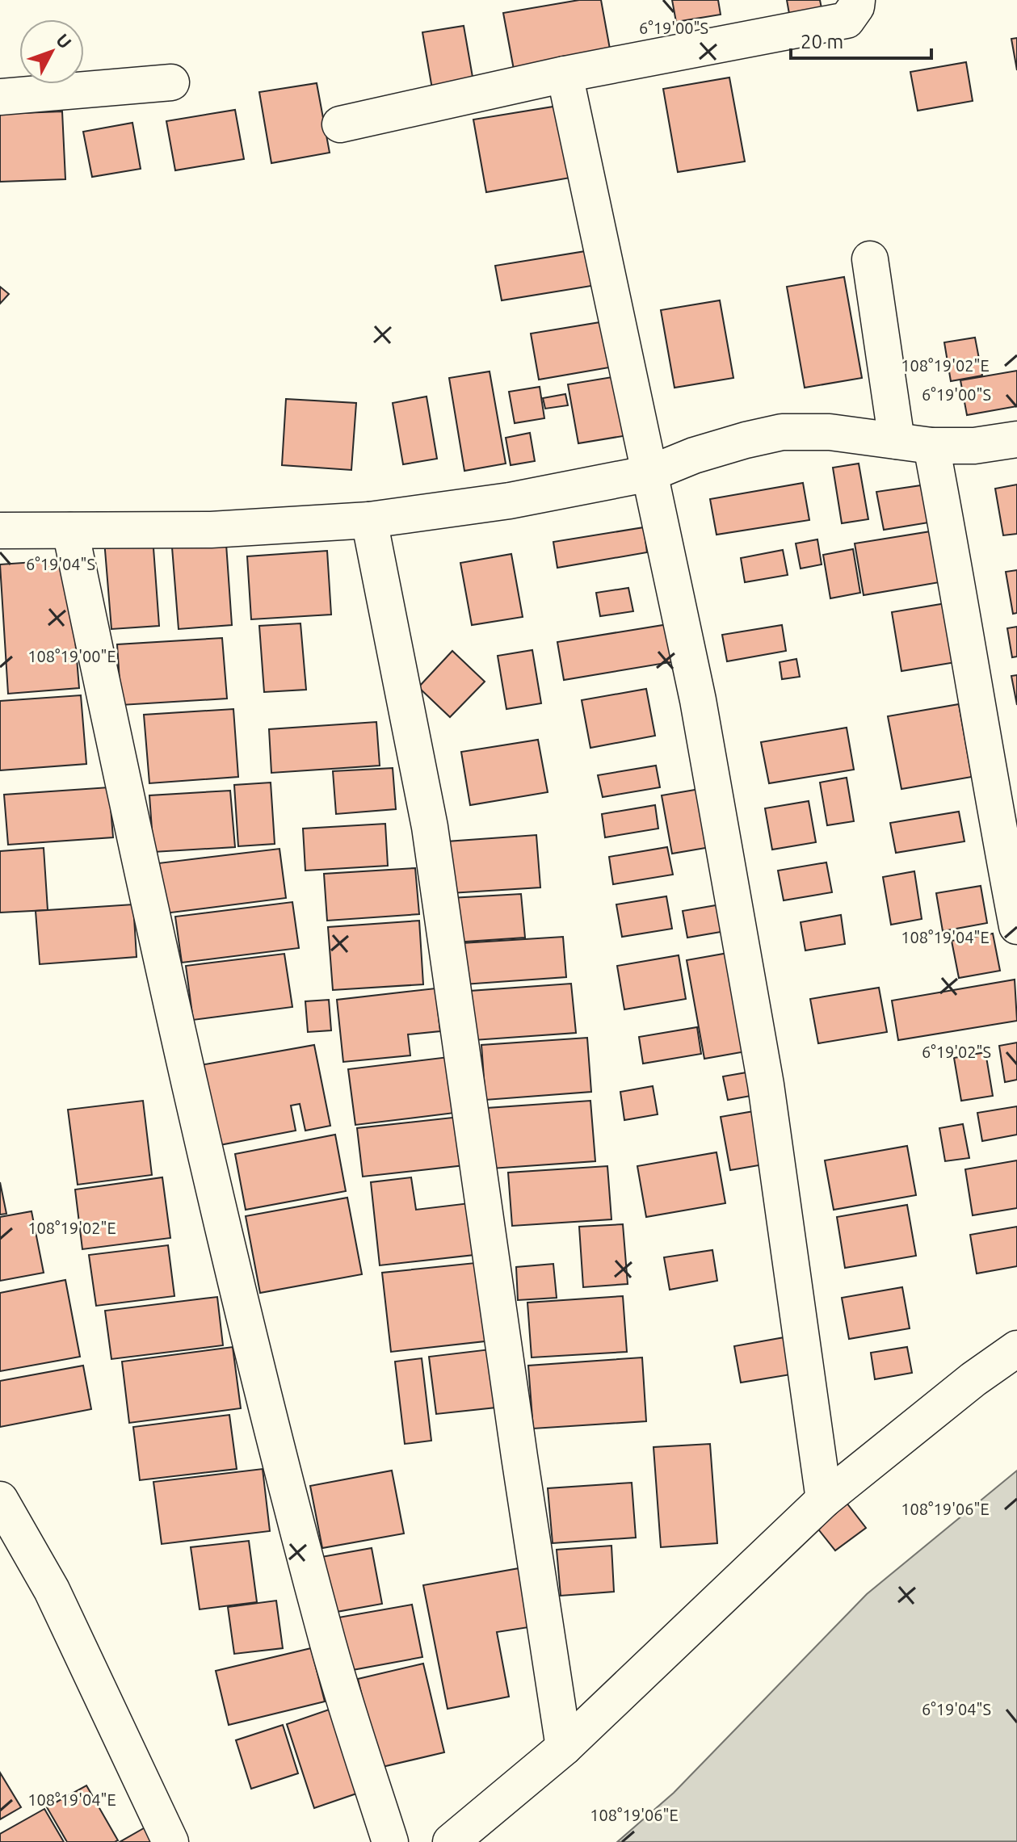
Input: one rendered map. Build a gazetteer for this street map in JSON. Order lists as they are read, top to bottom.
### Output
{
  "scale_bar": "20 m",
  "north": "top right",
  "coordinates": [
    "6°19'00\"S",
    "108°19'02\"E",
    "6°19'04\"S",
    "108°19'00\"E",
    "108°19'04\"E",
    "6°19'02\"S",
    "108°19'06\"E"
  ]
}
